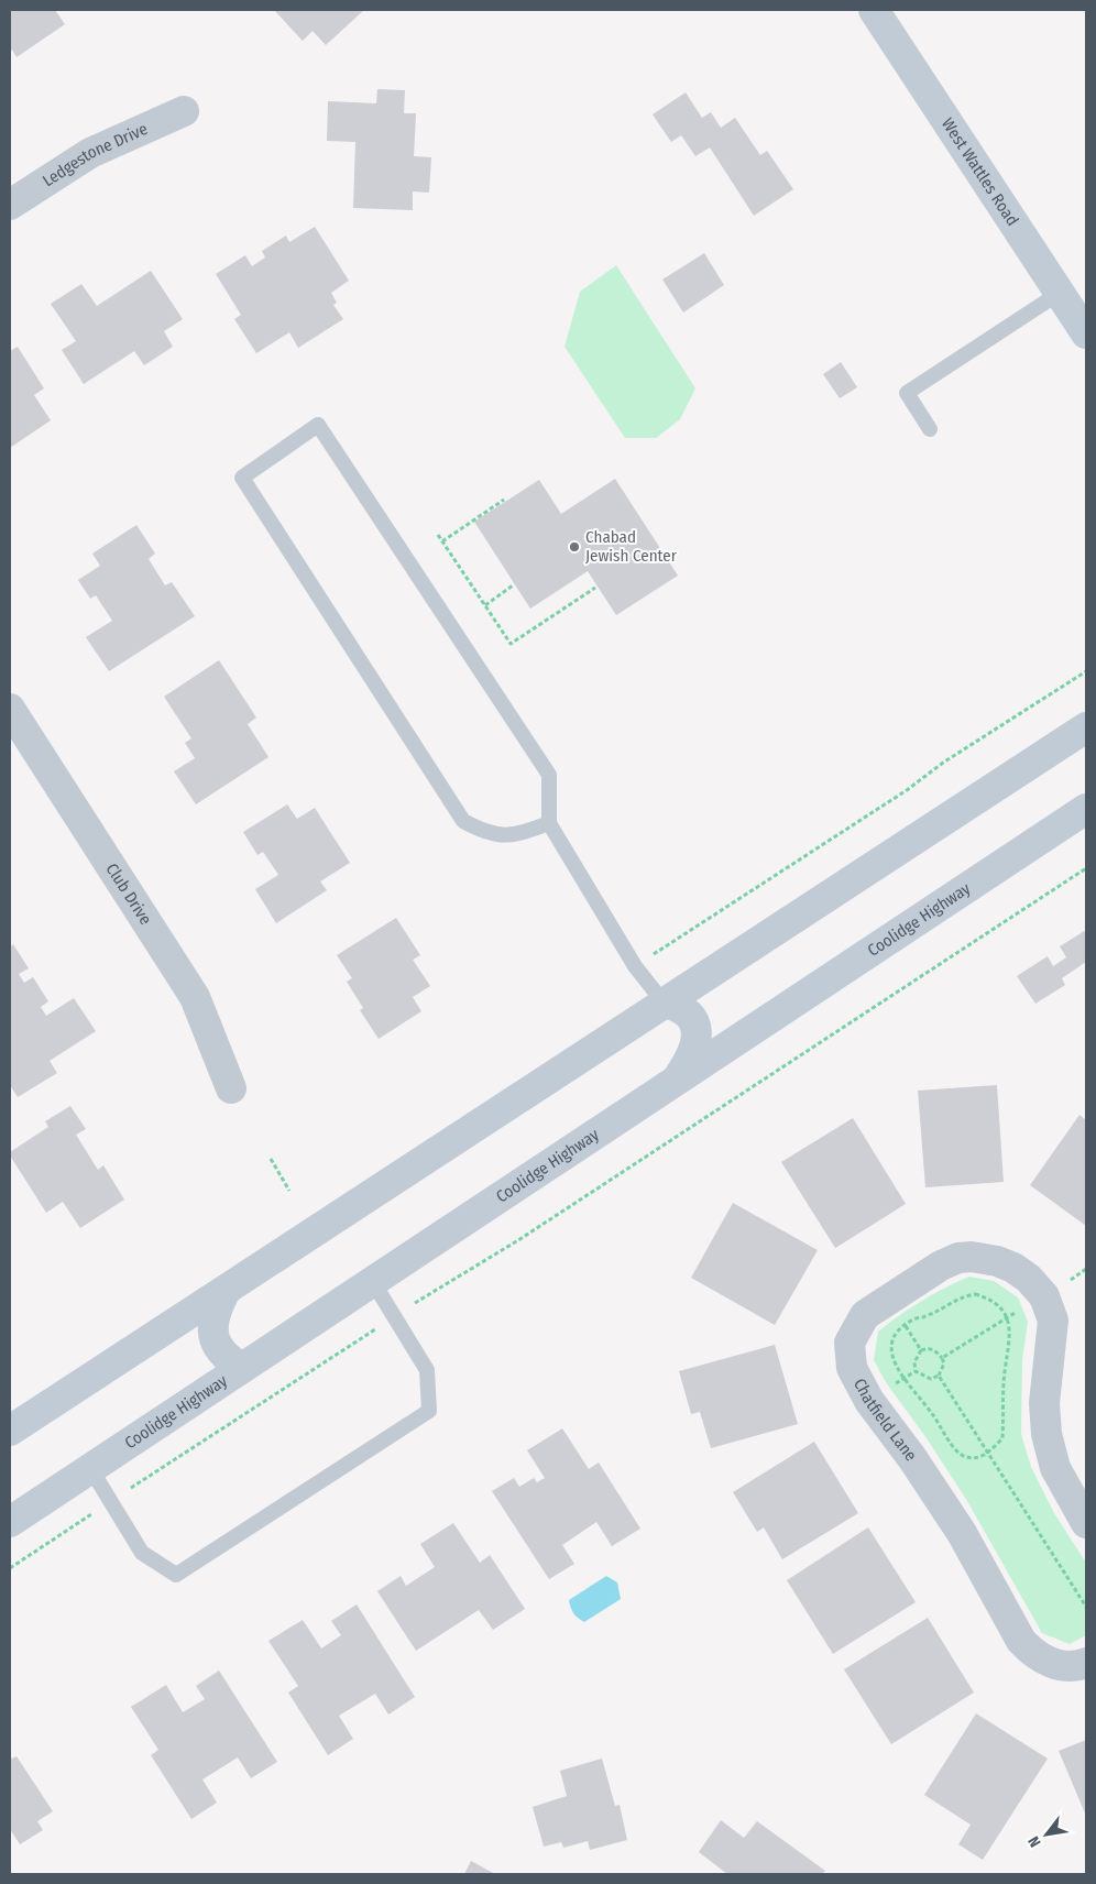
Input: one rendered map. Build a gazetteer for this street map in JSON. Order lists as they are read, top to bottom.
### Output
{
  "streets": {
    "main road": ["West Wattles Road", "Coolidge Highway"],
    "street": ["Ledgestone Drive", "Club Drive", "Chatfield Lane"]
  },
  "places": ["Chabad Jewish Center"],
  "north": "bottom left"
}
